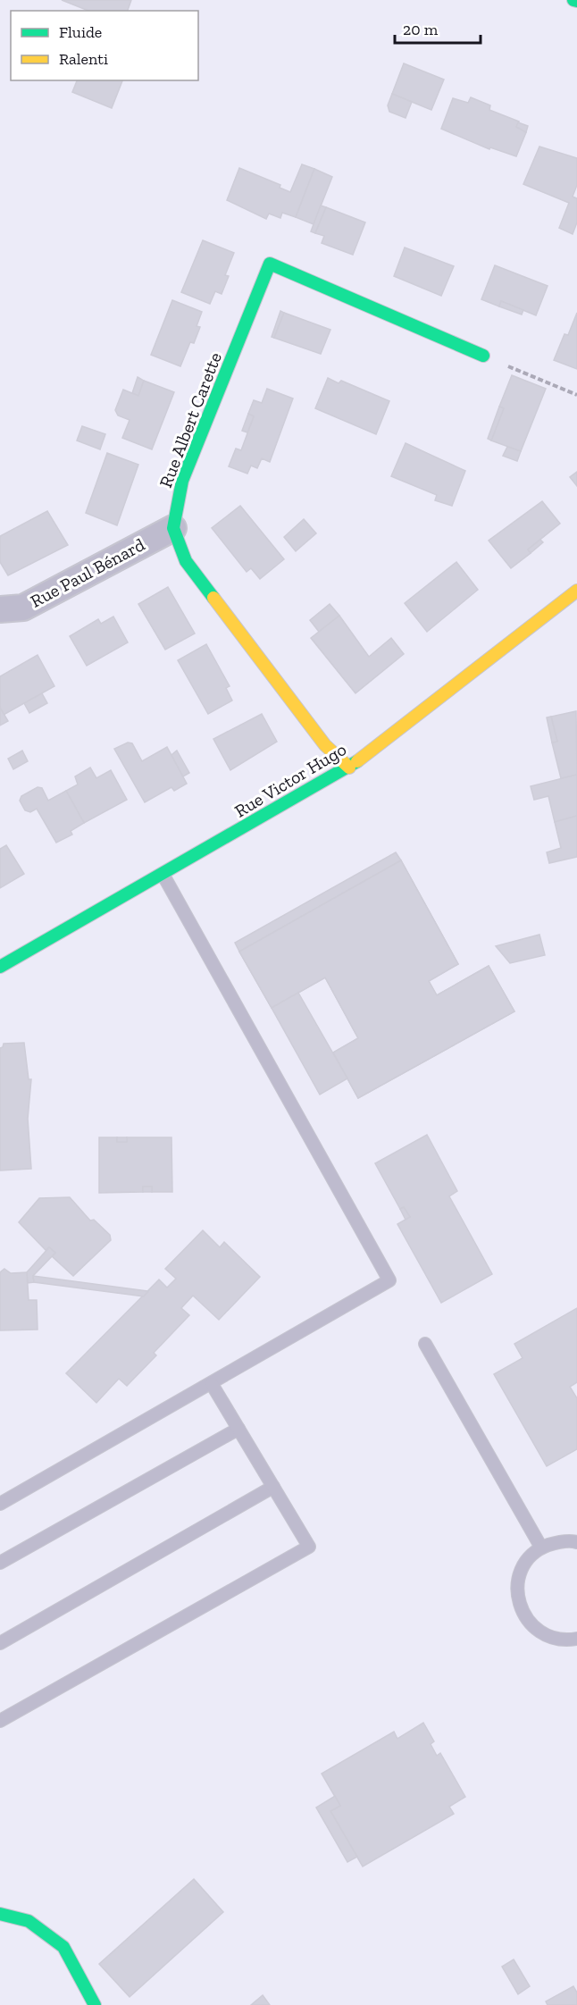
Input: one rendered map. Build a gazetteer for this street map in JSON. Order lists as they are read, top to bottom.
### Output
{
  "streets": {
    "street": ["Rue Albert Carette", "Rue Paul Bénard", "Rue Victor Hugo"]
  },
  "crossings": [
    ["Rue Albert Carette", "Rue Paul Bénard"]
  ],
  "legend": ["Fluide", "Ralenti"],
  "scale_bar": "20 m"
}
